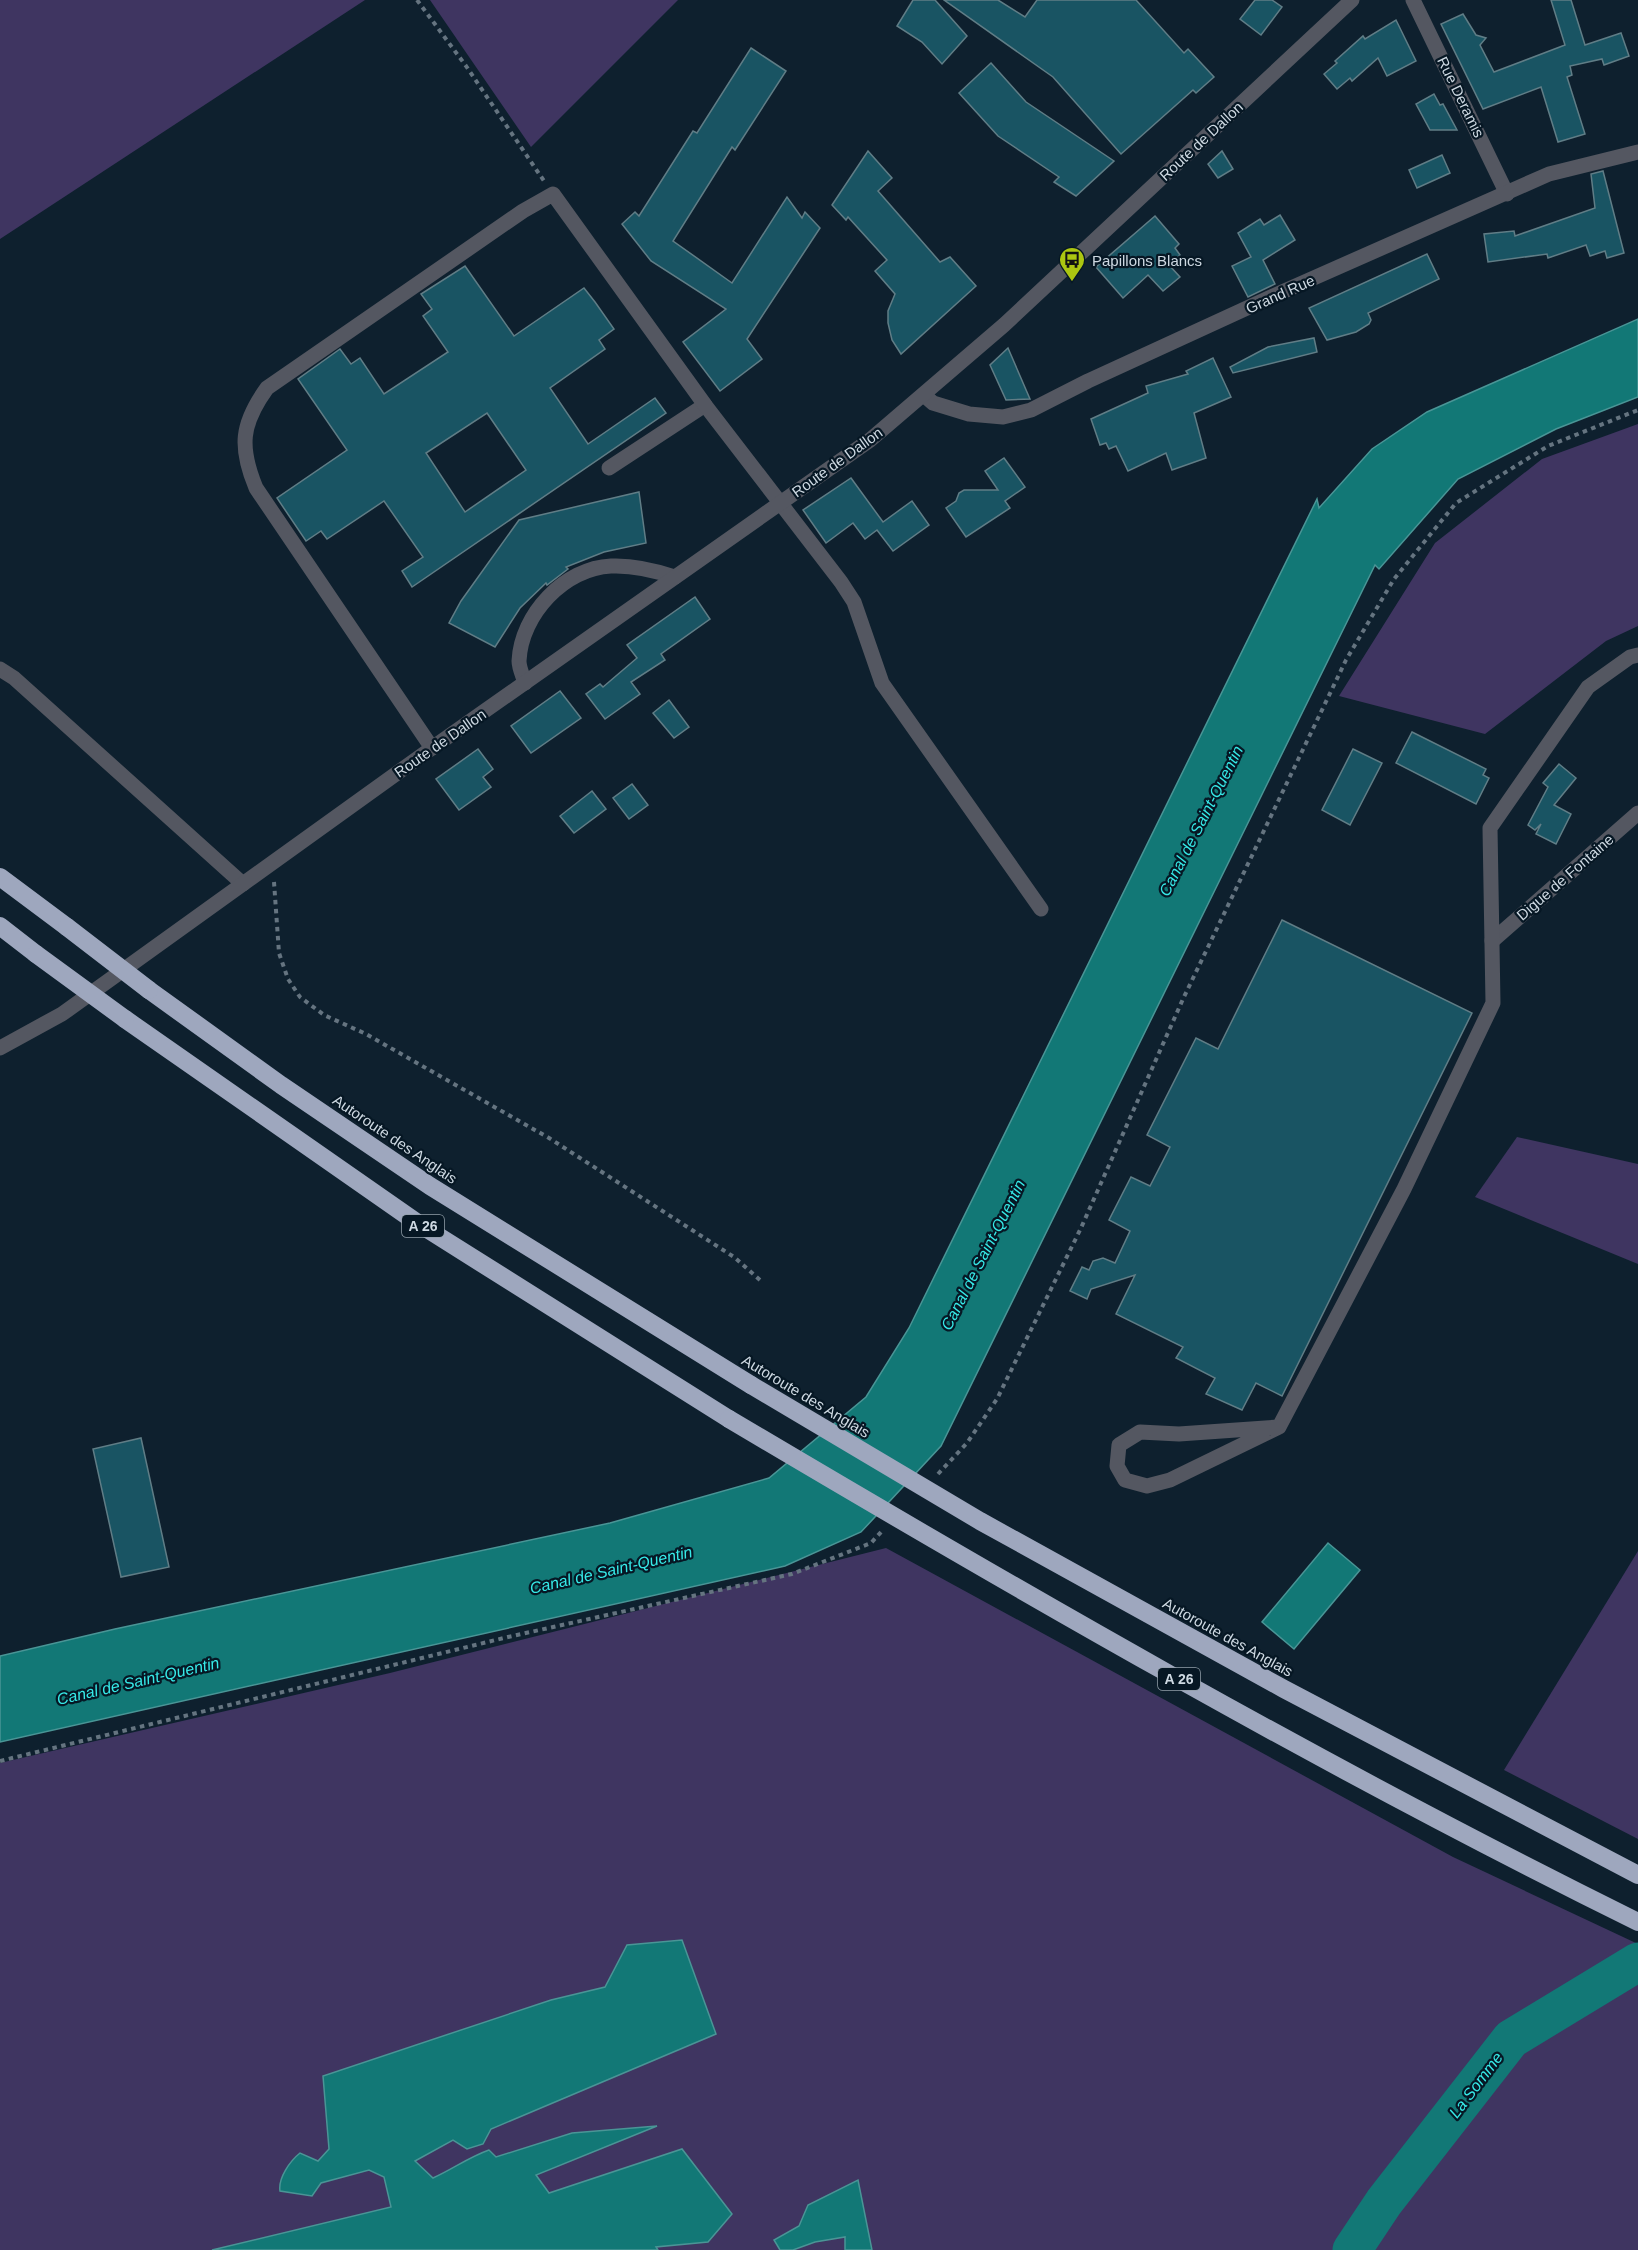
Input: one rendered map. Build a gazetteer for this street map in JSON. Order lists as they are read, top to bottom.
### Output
{
  "streets": {
    "highway": ["Autoroute des Anglais", "A 26"],
    "street": [
      "Rue Deramis",
      "Route de Dallon",
      "Grand Rue",
      "Digue de Fontaine"
    ]
  },
  "crossings": [
    ["Rue Deramis", "Grand Rue"],
    ["Route de Dallon", "Grand Rue"]
  ],
  "water": ["Canal de Saint-Quentin", "La Somme"],
  "places": {
    "bus stop": ["Papillons Blancs"]
  }
}
